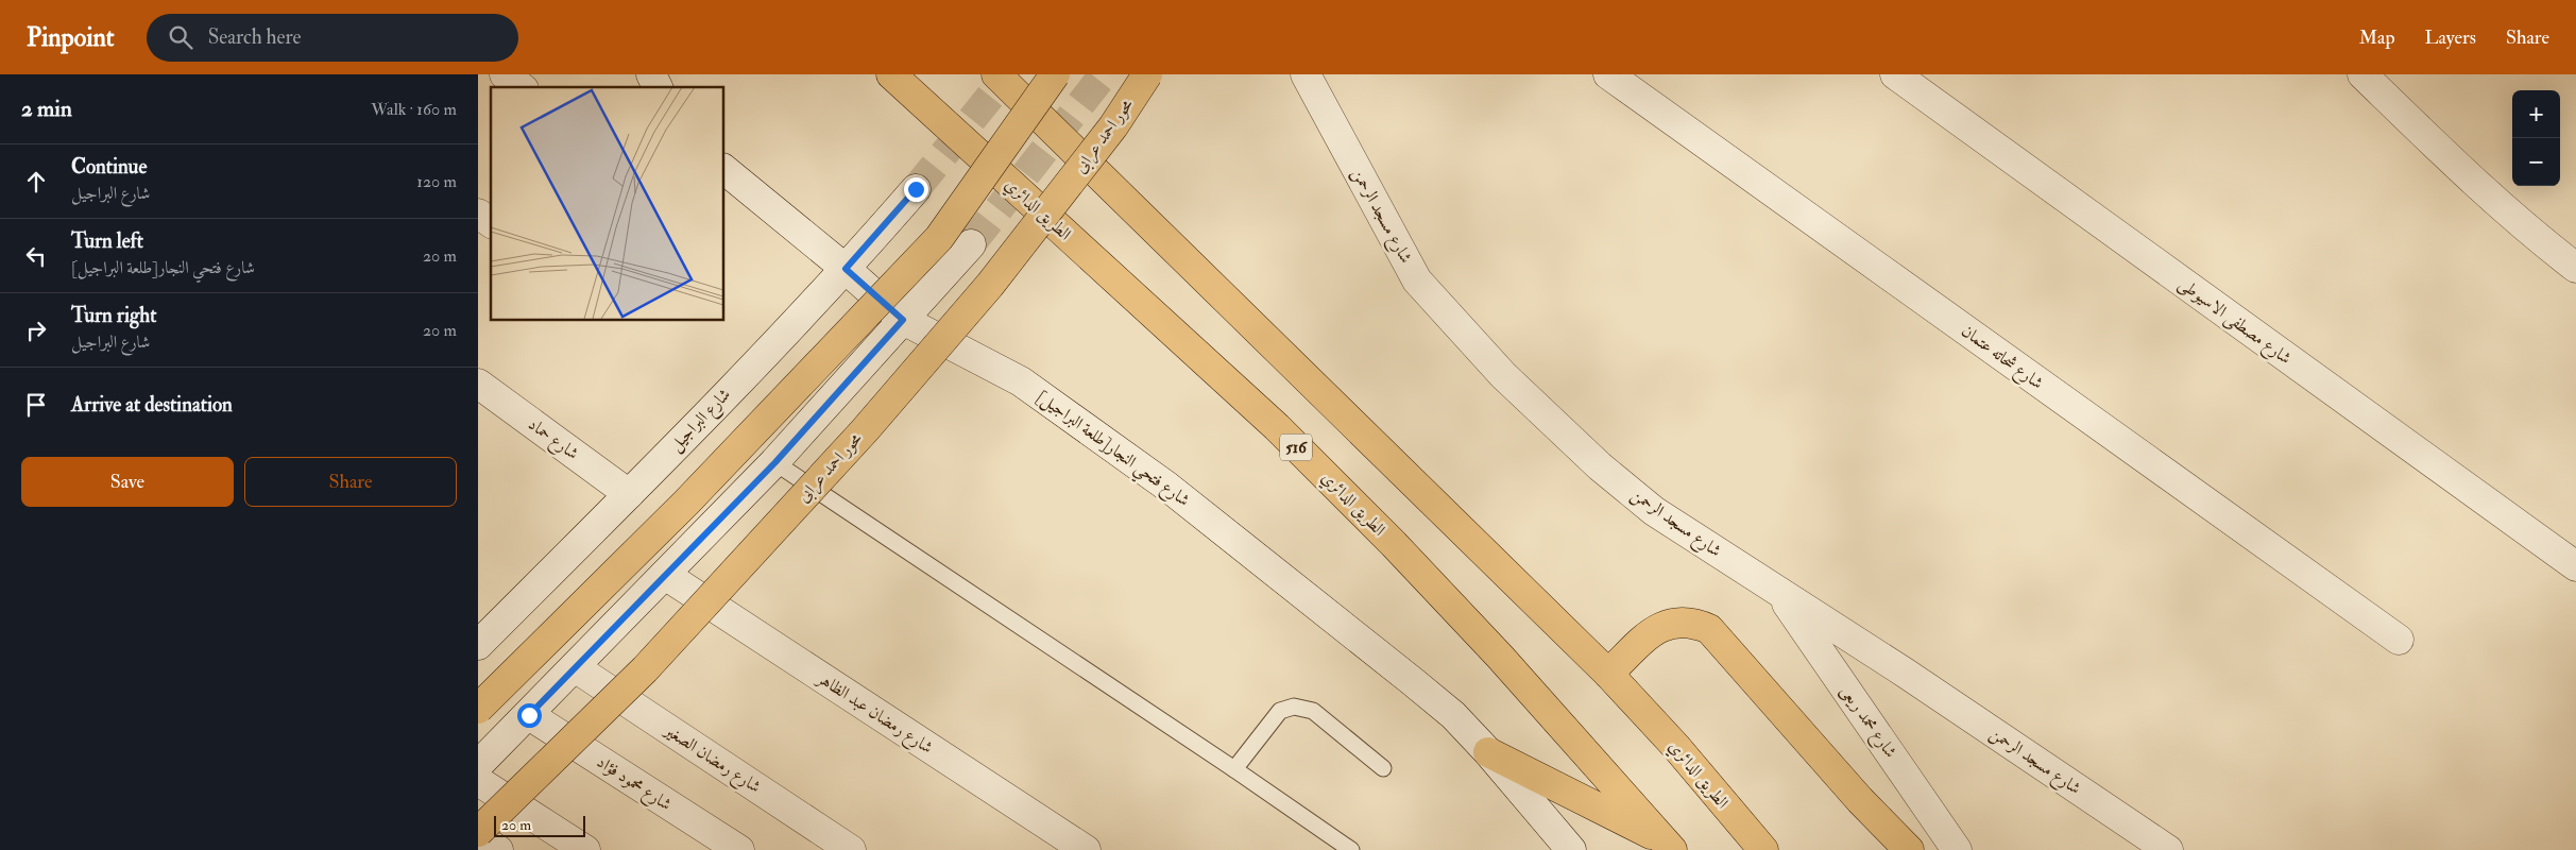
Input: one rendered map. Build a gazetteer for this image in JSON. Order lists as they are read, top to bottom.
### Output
{
  "streets": {
    "highway": ["محور احمد عرابى", "الطريق الدائري", "516"],
    "street": [
      "شارع مسجد الرحمن",
      "شارع مصطفى الاسيوطى",
      "شارع شحاته عتمان",
      "شارع البراجيل",
      "شارع حماد",
      "شارع فتحي النجار[طلعة البراجيل]",
      "شارع رمضان عبد الظاهر",
      "شارع محمد ريعى",
      "شارع رمضان الصغير",
      "شارع محمود فؤاد"
    ]
  },
  "crossings": [
    ["شارع مسجد الرحمن", "شارع محمد ريعى"],
    ["شارع البراجيل", "شارع حماد"],
    ["شارع البراجيل", "شارع فتحي النجار[طلعة البراجيل]"]
  ],
  "scale_bar": "20 m",
  "page": {
    "header": "Pinpoint",
    "search": "Search here",
    "nav": ["Map", "Layers", "Share"],
    "heading": ["2 min", "Walk · 160 m"],
    "map_buttons": ["+", "−"],
    "list": [
      ["Continue", "شارع البراجيل", "120 m"],
      ["Turn left", "شارع فتحي النجار[طلعة البراجيل]", "20 m"],
      ["Turn right", "شارع البراجيل", "20 m"],
      "Arrive at destination"
    ],
    "buttons": ["Save", "Share"],
    "scale": "20 m"
  }
}
